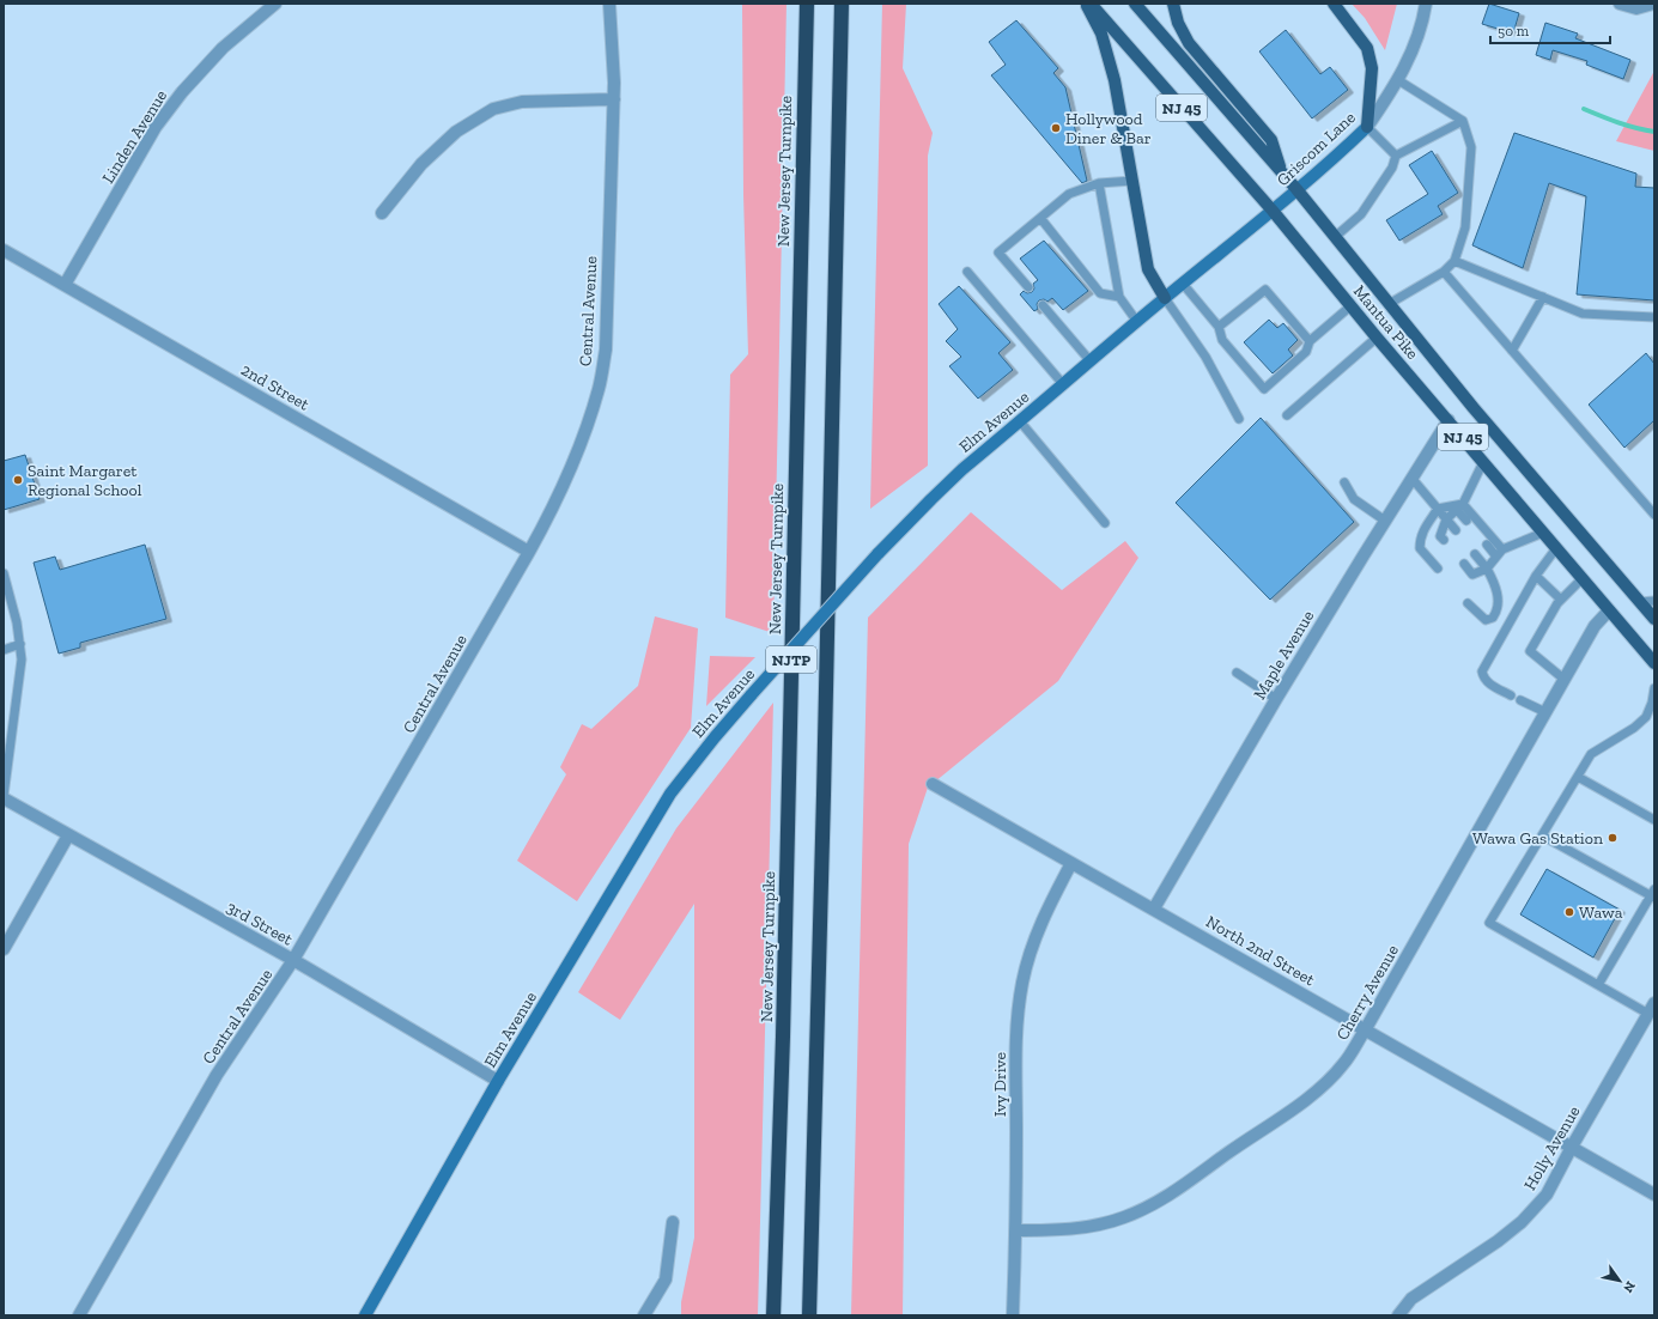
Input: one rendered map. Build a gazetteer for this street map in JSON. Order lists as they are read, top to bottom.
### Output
{
  "streets": {
    "highway": ["New Jersey Turnpike", "NJTP"],
    "main road": [
      "NJ 45",
      "Griscom Lane",
      "Mantua Pike",
      "Elm Avenue"
    ],
    "street": [
      "Linden Avenue",
      "Central Avenue",
      "2nd Street",
      "Maple Avenue",
      "3rd Street",
      "North 2nd Street",
      "Cherry Avenue",
      "Ivy Drive",
      "Holly Avenue"
    ]
  },
  "crossings": [
    ["Linden Avenue", "2nd Street"],
    ["Griscom Lane", "Mantua Pike"],
    ["Griscom Lane", "Elm Avenue"],
    ["Central Avenue", "2nd Street"],
    ["Central Avenue", "3rd Street"],
    ["Mantua Pike", "Elm Avenue"],
    ["Mantua Pike", "Maple Avenue"],
    ["Mantua Pike", "Cherry Avenue"],
    ["Elm Avenue", "3rd Street"],
    ["Maple Avenue", "North 2nd Street"],
    ["North 2nd Street", "Cherry Avenue"],
    ["North 2nd Street", "Ivy Drive"],
    ["North 2nd Street", "Holly Avenue"],
    ["Cherry Avenue", "Ivy Drive"]
  ],
  "places": [
    "Hollywood Diner & Bar",
    "Saint Margaret Regional School",
    "Wawa Gas Station",
    "Wawa"
  ],
  "scale_bar": "50 m",
  "north": "bottom right"
}
